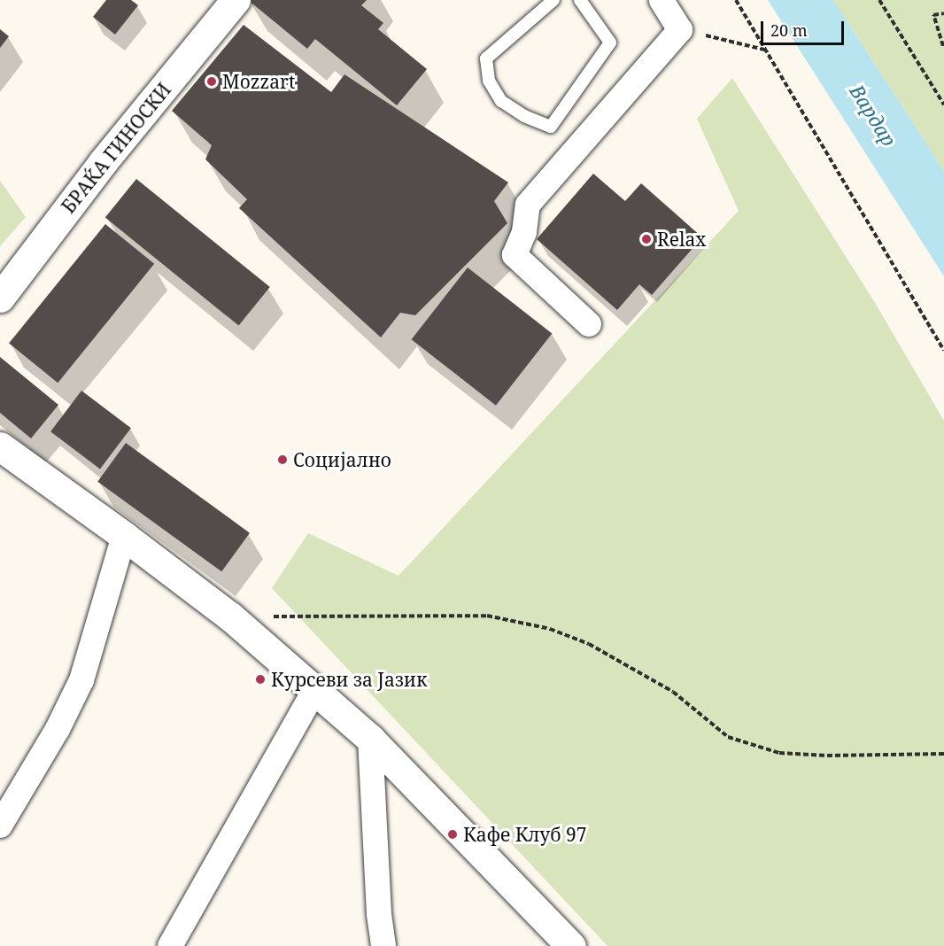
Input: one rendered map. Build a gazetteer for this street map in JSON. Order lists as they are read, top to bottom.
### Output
{
  "streets": {
    "street": ["БРАЌА ГИНОСКИ"]
  },
  "water": ["Вардар"],
  "places": [
    "Mozzart",
    "Relax",
    "Социјално",
    "Курсеви за Јазик",
    "Кафе Клуб 97"
  ],
  "scale_bar": "20 m"
}
